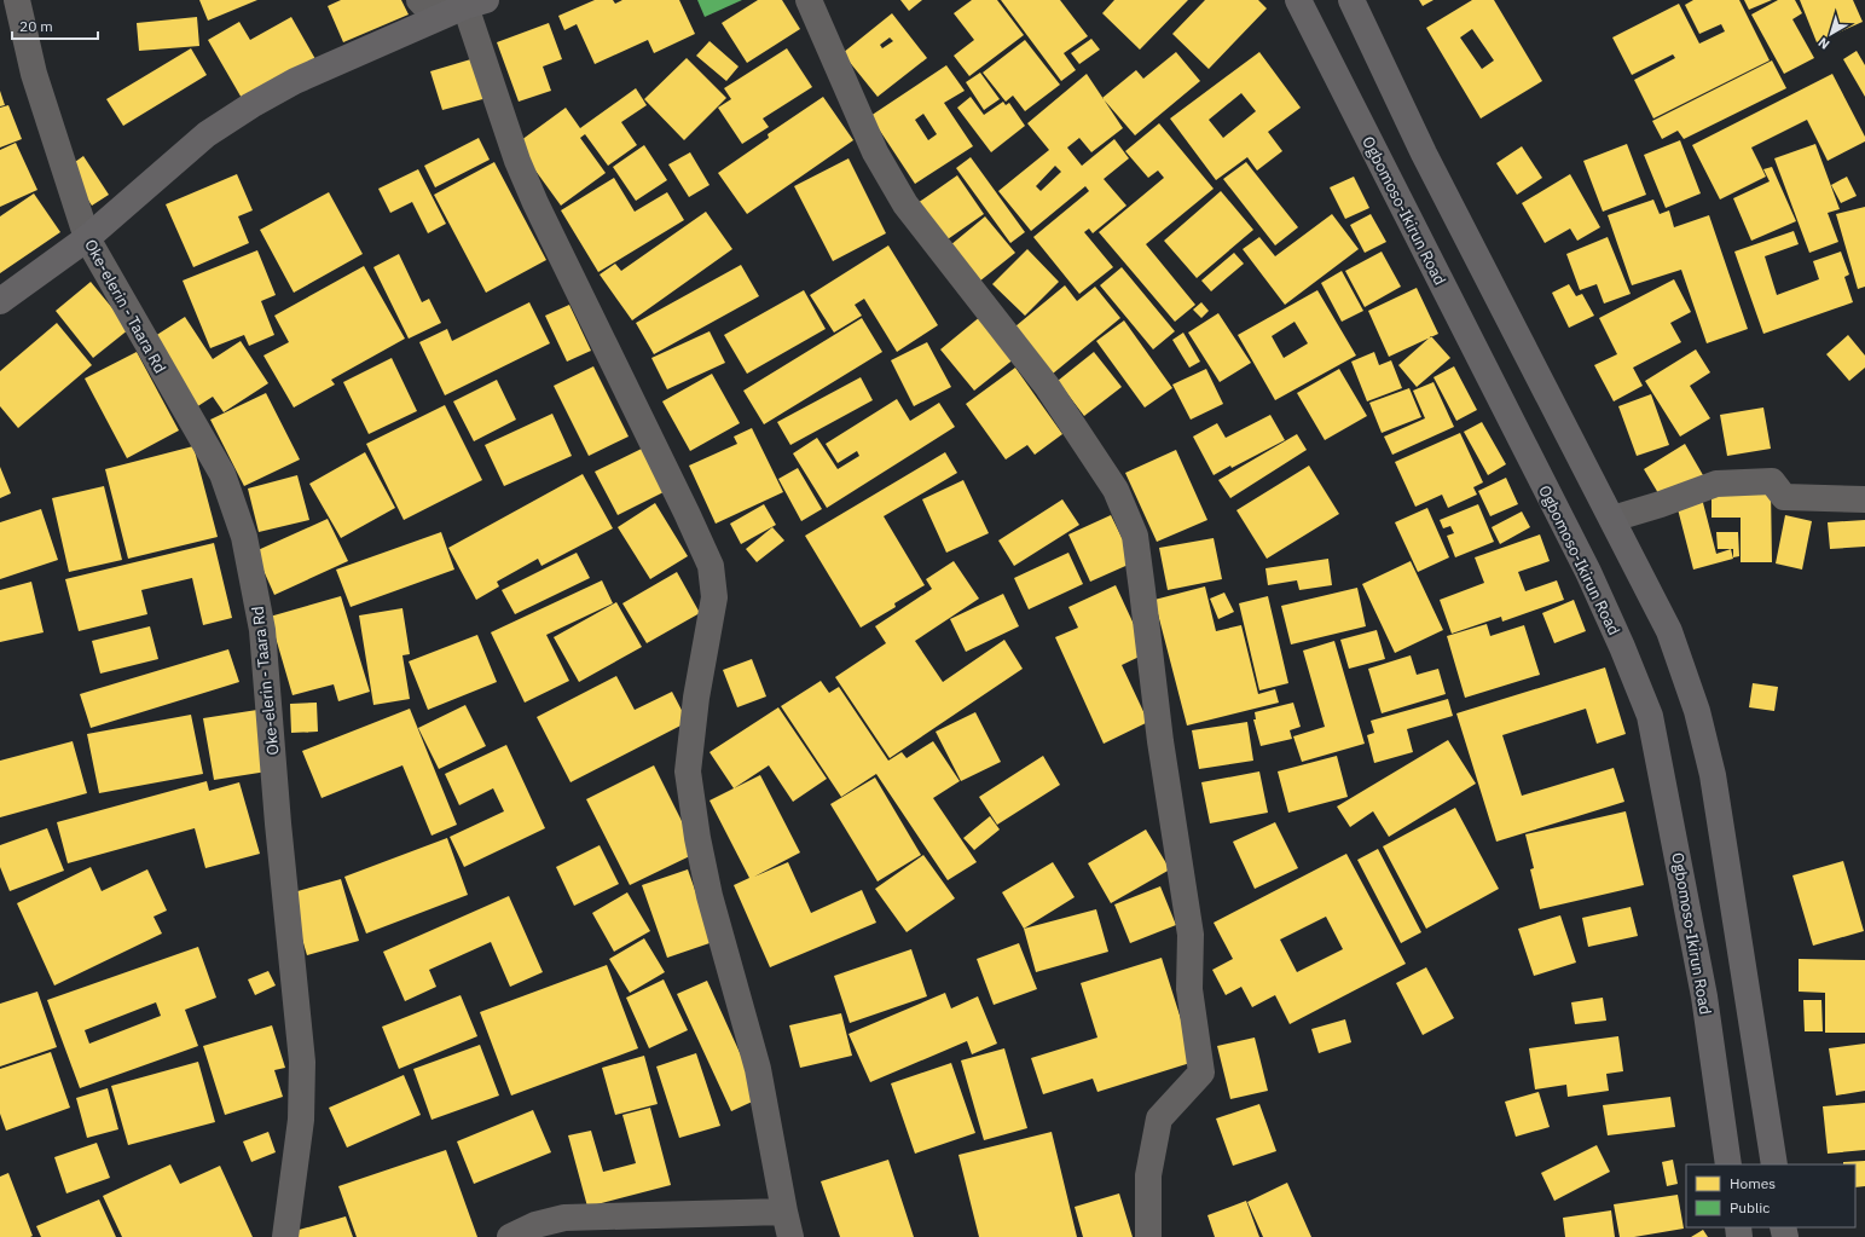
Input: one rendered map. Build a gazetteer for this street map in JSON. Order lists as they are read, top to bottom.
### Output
{
  "streets": {
    "main road": ["Ogbomoso-Ikirun Road"],
    "street": ["Oke-elerin - Taara Rd"]
  },
  "legend": ["Homes", "Public"],
  "scale_bar": "20 m",
  "north": "bottom left"
}
